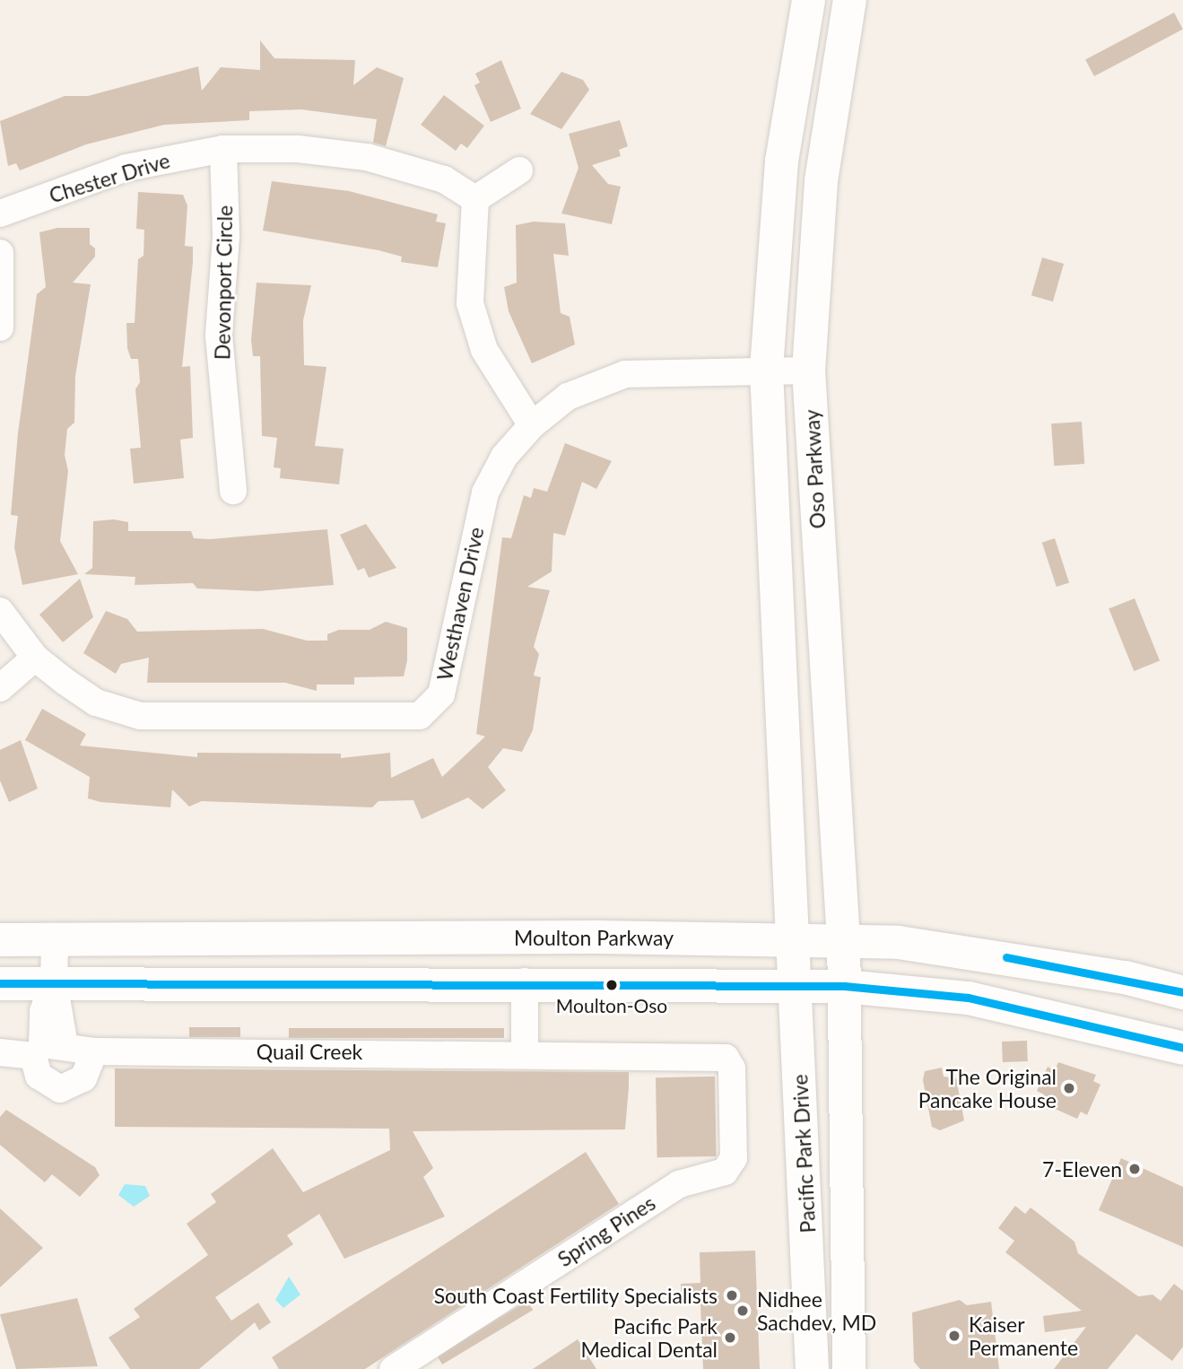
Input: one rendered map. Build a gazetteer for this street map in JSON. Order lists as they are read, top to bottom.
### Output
{
  "streets": {
    "main road": ["Oso Parkway", "Moulton Parkway", "Pacific Park Drive"],
    "street": [
      "Chester Drive",
      "Devonport Circle",
      "Westhaven Drive",
      "Quail Creek",
      "Spring Pines"
    ]
  },
  "crossings": [
    ["Chester Drive", "Devonport Circle"],
    ["Oso Parkway", "Westhaven Drive"],
    ["Oso Parkway", "Moulton Parkway"],
    ["Oso Parkway", "Pacific Park Drive"],
    ["Moulton Parkway", "Pacific Park Drive"],
    ["Quail Creek", "Spring Pines"]
  ],
  "places": [
    "Moulton-Oso",
    "The Original Pancake House",
    "7-Eleven",
    "South Coast Fertility Specialists",
    "Nidhee Sachdev, MD",
    "Kaiser Permanente",
    "Pacific Park Medical Dental"
  ]
}
